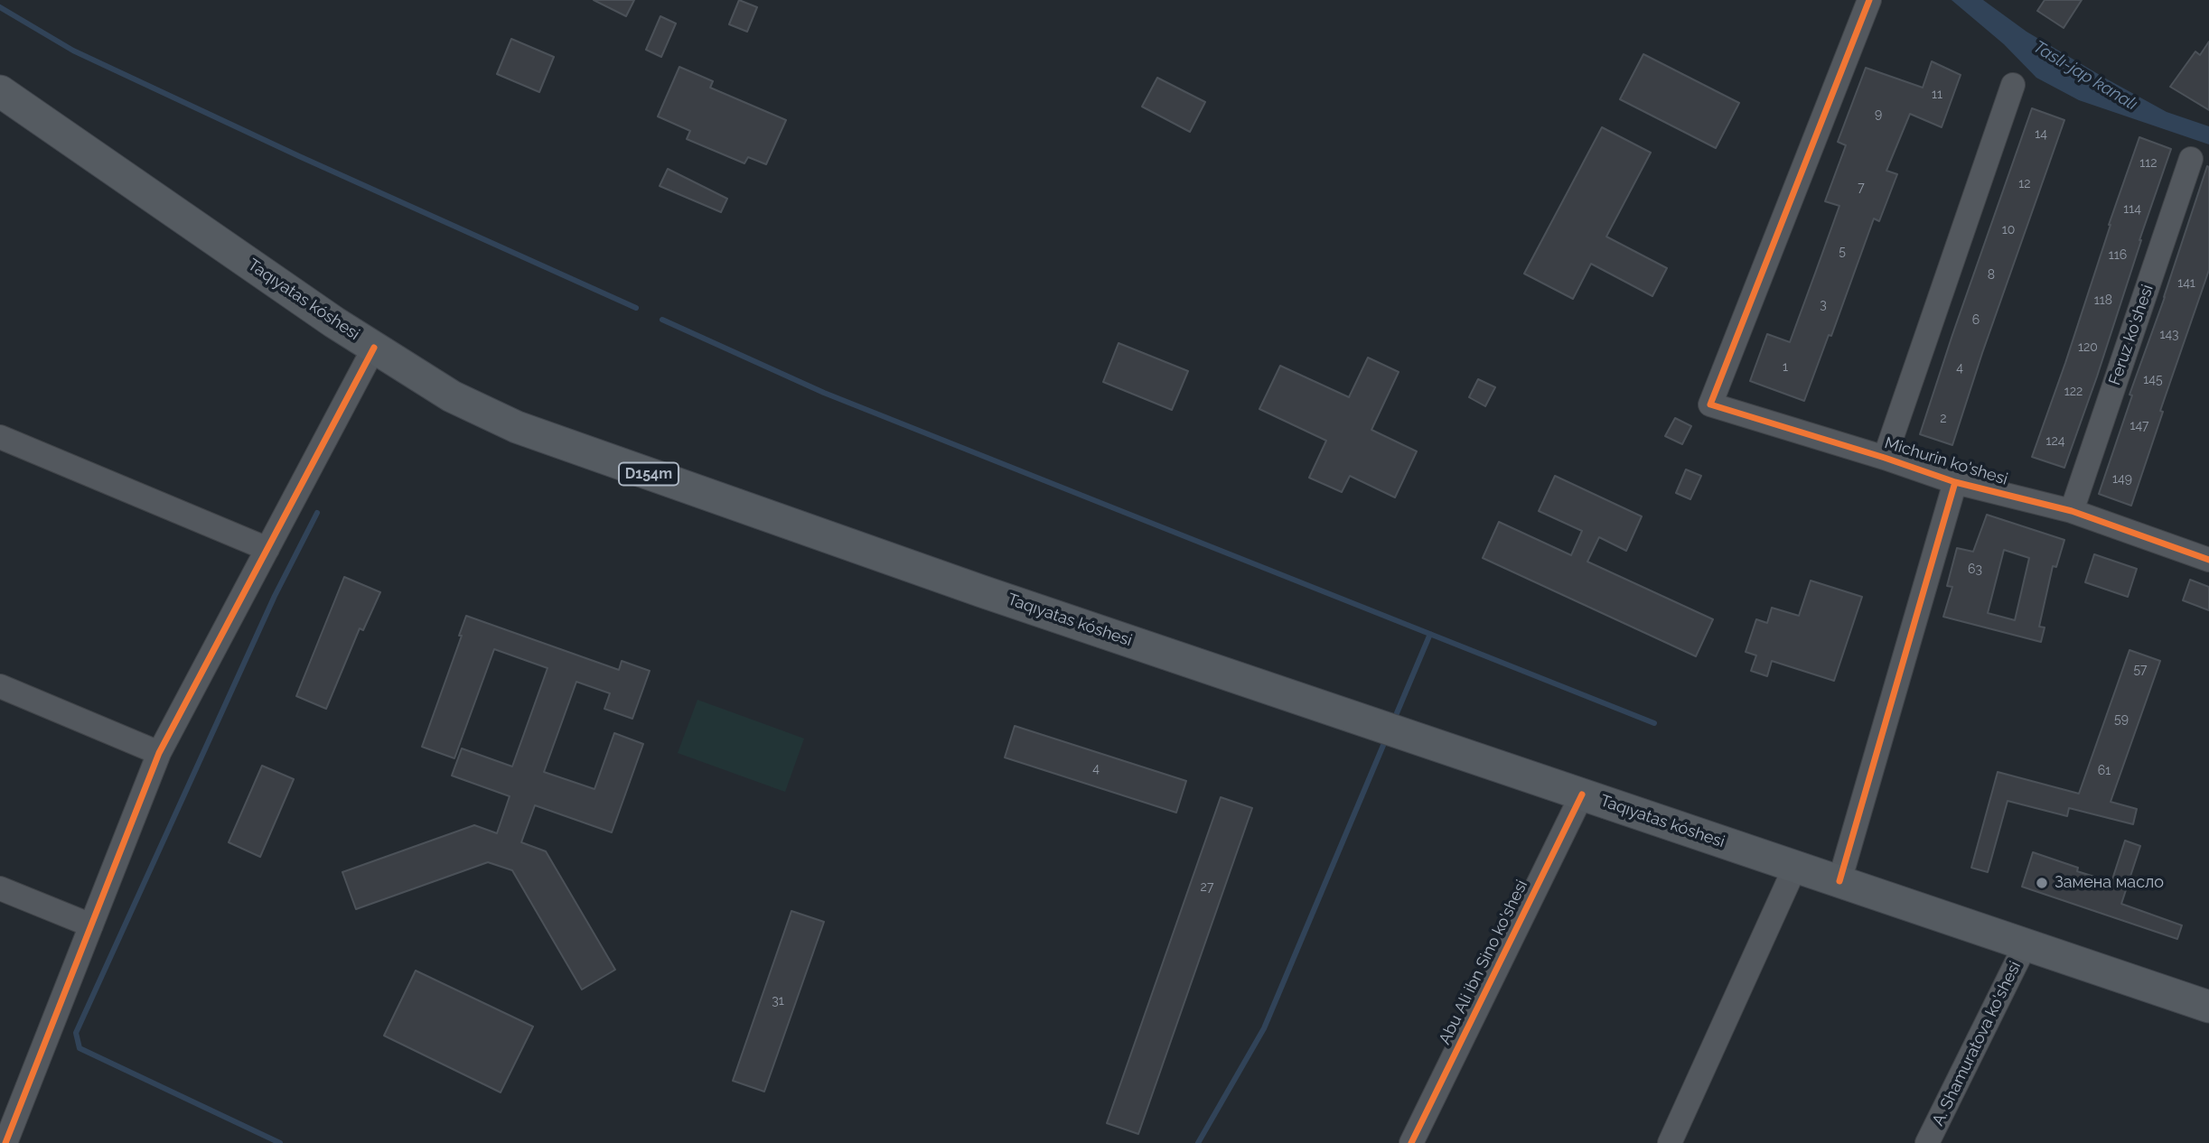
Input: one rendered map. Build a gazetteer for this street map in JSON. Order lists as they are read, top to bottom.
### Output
{
  "streets": {
    "main road": ["Taqıyatas kóshesi", "D154m"],
    "street": [
      "Feruz ko'shesi",
      "Michurin ko'shesi",
      "Abu Ali ibn Sino ko'shesi",
      "A. Shamuratova ko'shesi"
    ]
  },
  "crossings": [
    ["Taqıyatas kóshesi", "Abu Ali ibn Sino ko'shesi"],
    ["Taqıyatas kóshesi", "A. Shamuratova ko'shesi"],
    ["Feruz ko'shesi", "Michurin ko'shesi"]
  ],
  "water": ["Taslı-jap kanalı"],
  "places": ["Замена масло"],
  "house_numbers": [
    "11",
    "9",
    "14",
    "112",
    "12",
    "7",
    "114",
    "10",
    "5",
    "116",
    "8",
    "141",
    "118",
    "3",
    "6",
    "143",
    "120",
    "1",
    "4",
    "145",
    "122",
    "2",
    "147",
    "124",
    "149",
    "63",
    "57",
    "59",
    "4",
    "61",
    "27",
    "31"
  ]
}
